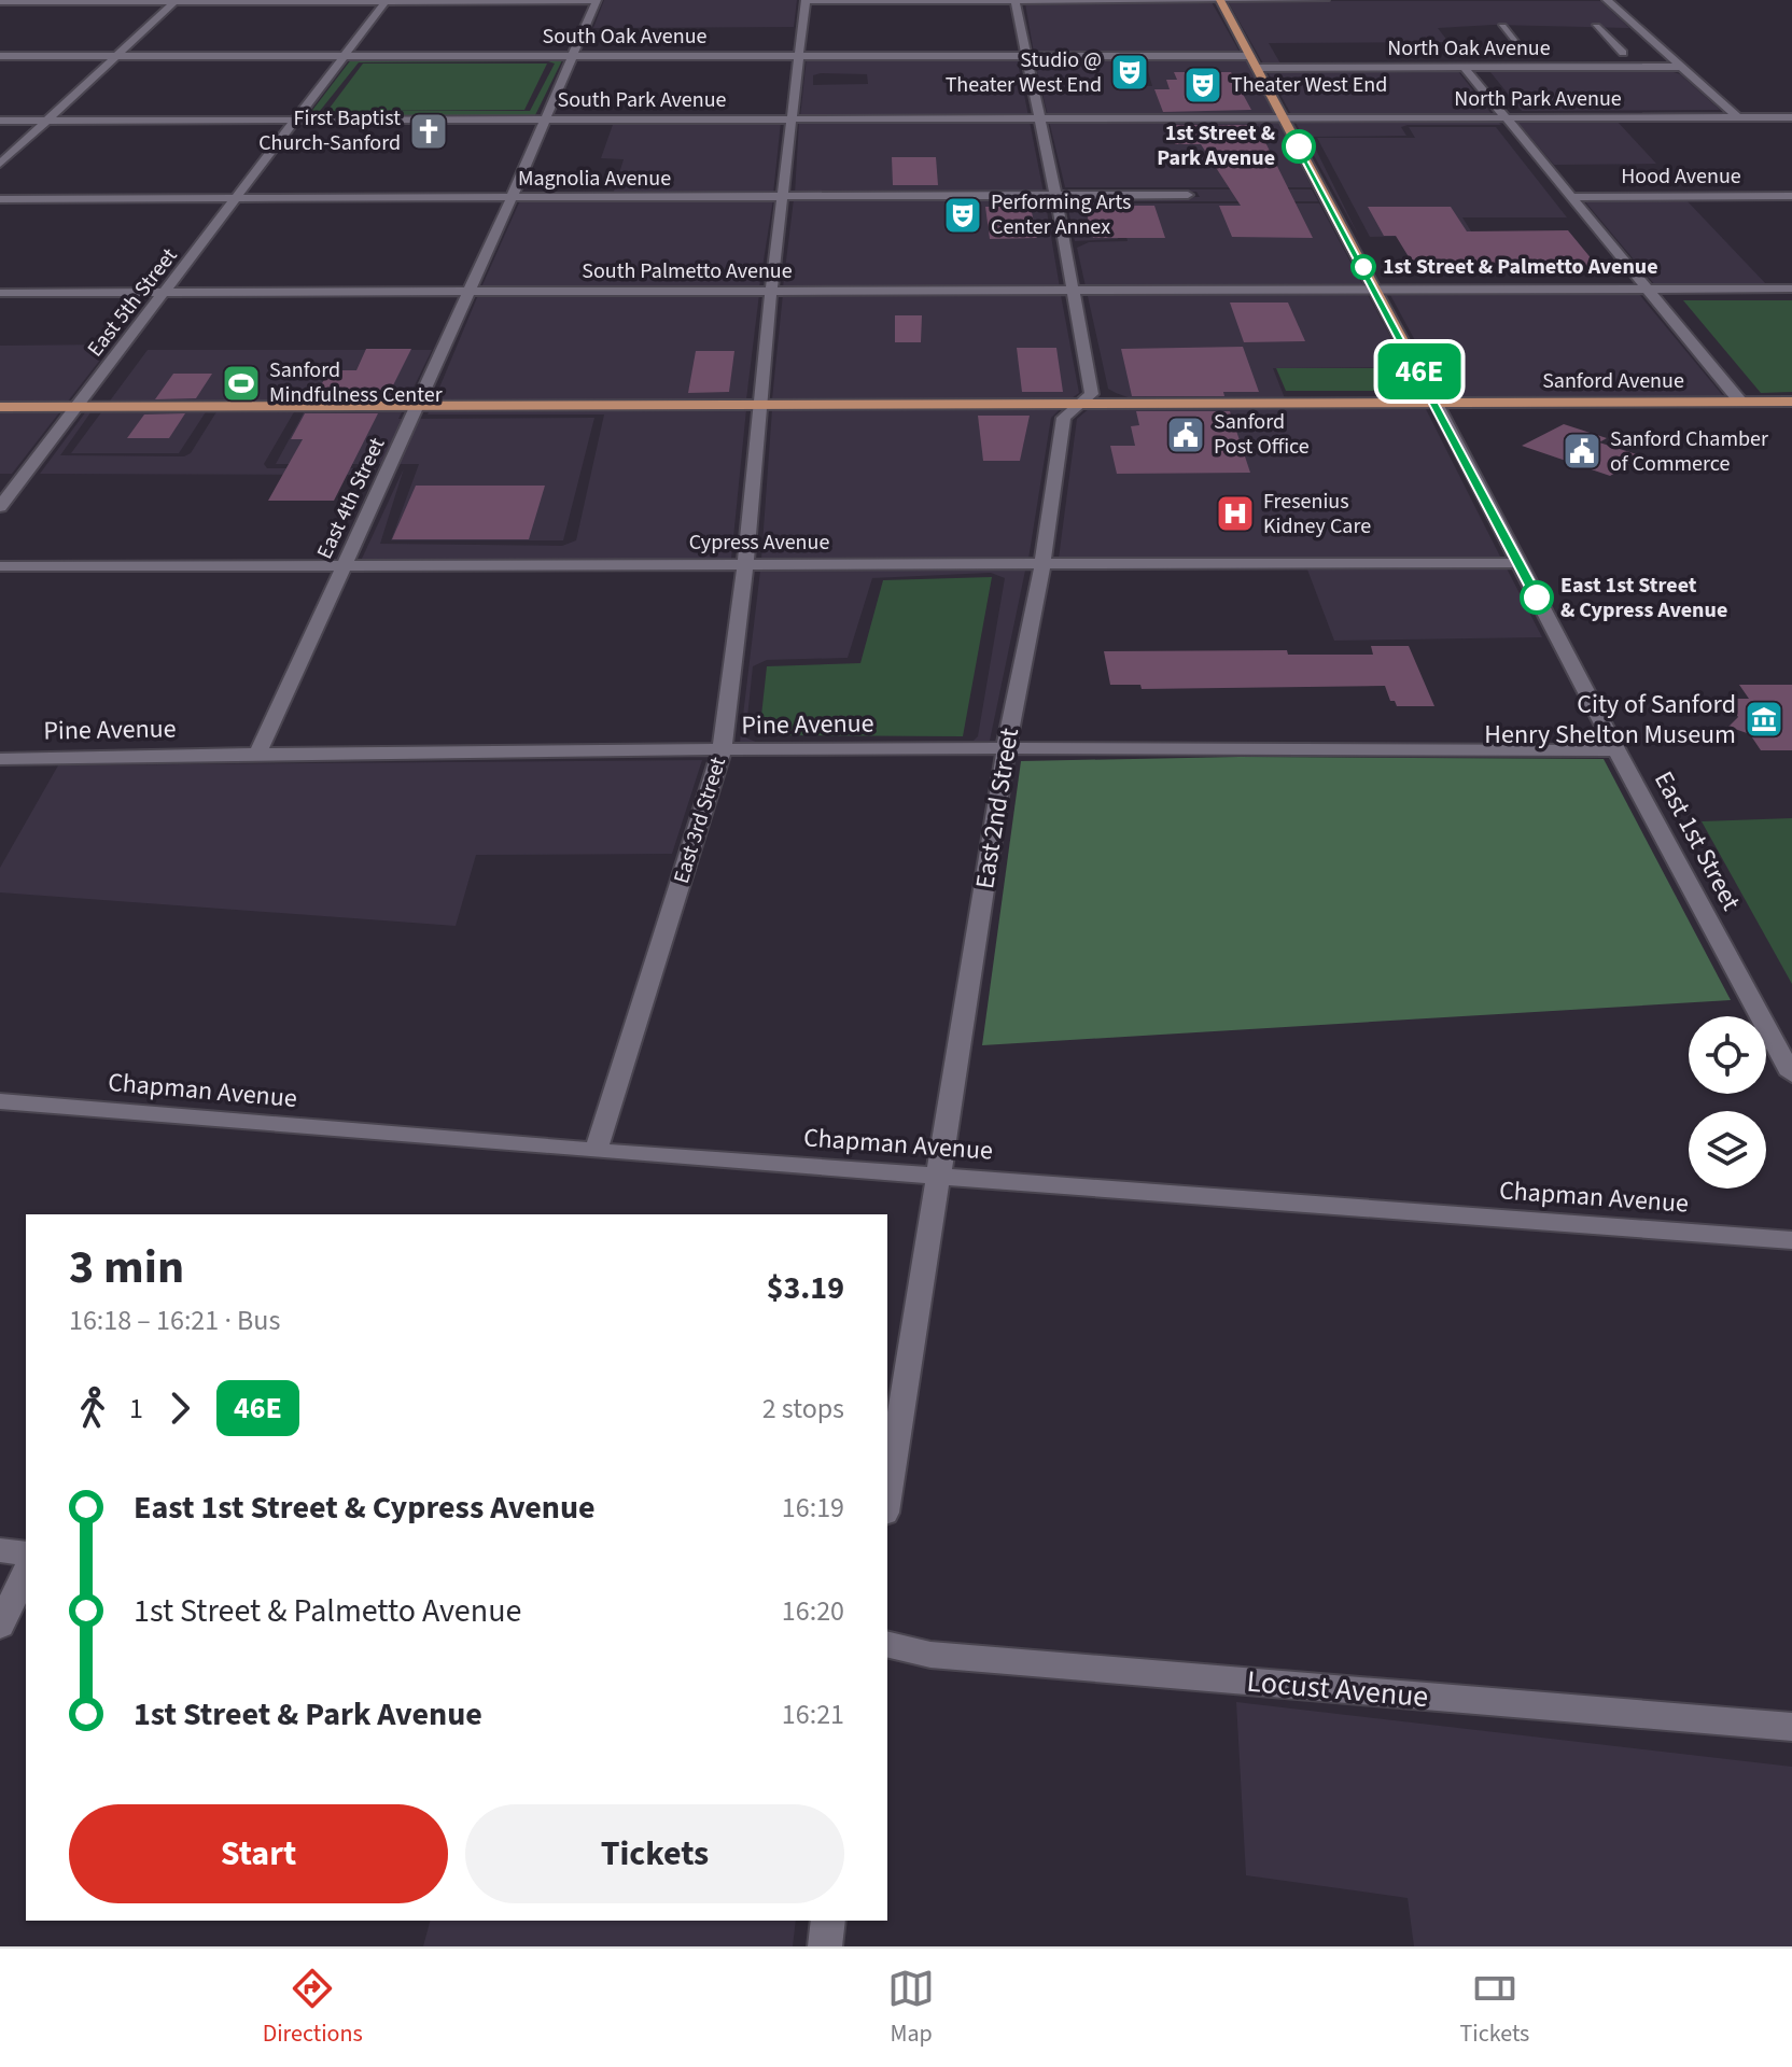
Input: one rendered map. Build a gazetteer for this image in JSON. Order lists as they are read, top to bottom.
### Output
{
  "streets": {
    "main road": ["Sanford Avenue"],
    "street": [
      "South Oak Avenue",
      "North Oak Avenue",
      "North Park Avenue",
      "South Park Avenue",
      "Hood Avenue",
      "Magnolia Avenue",
      "South Palmetto Avenue",
      "East 5th Street",
      "East 4th Street",
      "Cypress Avenue",
      "Pine Avenue",
      "East 2nd Street",
      "East 3rd Street",
      "East 1st Street",
      "Chapman Avenue",
      "Locust Avenue"
    ]
  },
  "crossings": [
    ["South Oak Avenue", "East 5th Street"],
    ["South Oak Avenue", "East 4th Street"],
    ["South Oak Avenue", "East 2nd Street"],
    ["South Oak Avenue", "East 3rd Street"],
    ["North Park Avenue", "South Park Avenue"],
    ["South Park Avenue", "East 5th Street"],
    ["South Park Avenue", "East 4th Street"],
    ["South Park Avenue", "East 2nd Street"],
    ["South Park Avenue", "East 3rd Street"],
    ["Magnolia Avenue", "East 5th Street"],
    ["Magnolia Avenue", "East 4th Street"],
    ["Magnolia Avenue", "East 2nd Street"],
    ["Magnolia Avenue", "East 3rd Street"],
    ["South Palmetto Avenue", "East 5th Street"],
    ["South Palmetto Avenue", "East 4th Street"],
    ["South Palmetto Avenue", "East 2nd Street"],
    ["South Palmetto Avenue", "East 3rd Street"],
    ["East 5th Street", "Sanford Avenue"],
    ["Sanford Avenue", "East 4th Street"],
    ["Sanford Avenue", "East 2nd Street"],
    ["Sanford Avenue", "East 3rd Street"],
    ["Sanford Avenue", "East 1st Street"],
    ["East 4th Street", "Cypress Avenue"],
    ["East 4th Street", "Pine Avenue"],
    ["Cypress Avenue", "East 2nd Street"],
    ["Cypress Avenue", "East 3rd Street"],
    ["Cypress Avenue", "East 1st Street"],
    ["Pine Avenue", "East 2nd Street"],
    ["Pine Avenue", "East 3rd Street"],
    ["Pine Avenue", "East 1st Street"],
    ["East 2nd Street", "Chapman Avenue"],
    ["East 3rd Street", "Chapman Avenue"]
  ],
  "places": {
    "theatre": ["Studio @ Theater West End", "Theater West End", "Performing Arts Center Annex"],
    "church": ["First Baptist Church-Sanford"],
    "other": ["1st Street & Park Avenue", "1st Street & Palmetto Avenue", "East 1st Street & Cypress Avenue"],
    "sports": ["Sanford Mindfulness Center"],
    "public building": ["Sanford Post Office", "Sanford Chamber of Commerce"],
    "hospital": ["Fresenius Kidney Care"],
    "museum": ["City of Sanford Henry Shelton Museum"]
  },
  "lines": ["bus line 46E"],
  "page": {
    "on_map": "46E",
    "heading": ["3 min", "16:18 – 16:21 · Bus", "$3.19"],
    "legs": ["1", "46E", "2 stops"],
    "list": [
      {
        "name": "East 1st Street & Cypress Avenue",
        "value": "16:19"
      },
      {
        "name": "1st Street & Palmetto Avenue",
        "value": "16:20"
      },
      {
        "name": "1st Street & Park Avenue",
        "value": "16:21"
      }
    ],
    "buttons": ["Start", "Tickets"],
    "tabs": ["Directions", "Map", "Tickets"]
  }
}
